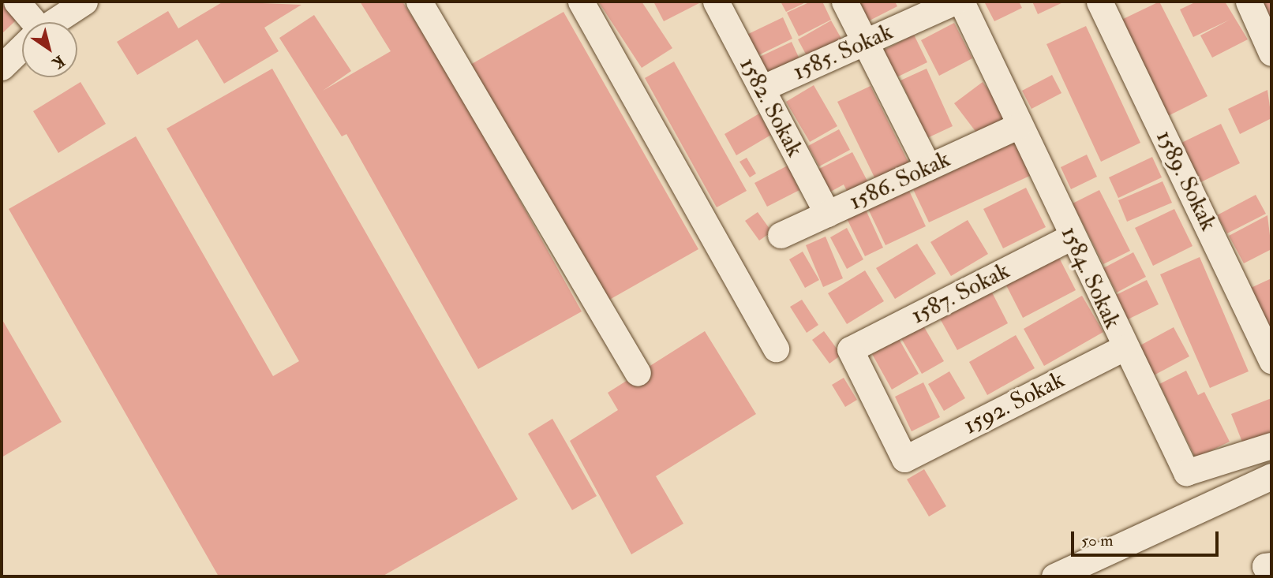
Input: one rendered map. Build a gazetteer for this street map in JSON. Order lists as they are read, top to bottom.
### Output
{
  "streets": {
    "street": [
      "1585. Sokak",
      "1582. Sokak",
      "1586. Sokak",
      "1589. Sokak",
      "1584. Sokak",
      "1587. Sokak",
      "1592. Sokak"
    ]
  },
  "crossings": [
    ["1585. Sokak", "1582. Sokak"],
    ["1582. Sokak", "1586. Sokak"],
    ["1586. Sokak", "1584. Sokak"],
    ["1584. Sokak", "1587. Sokak"],
    ["1584. Sokak", "1592. Sokak"],
    ["1587. Sokak", "1592. Sokak"]
  ],
  "scale_bar": "50 m",
  "north": "bottom right"
}
